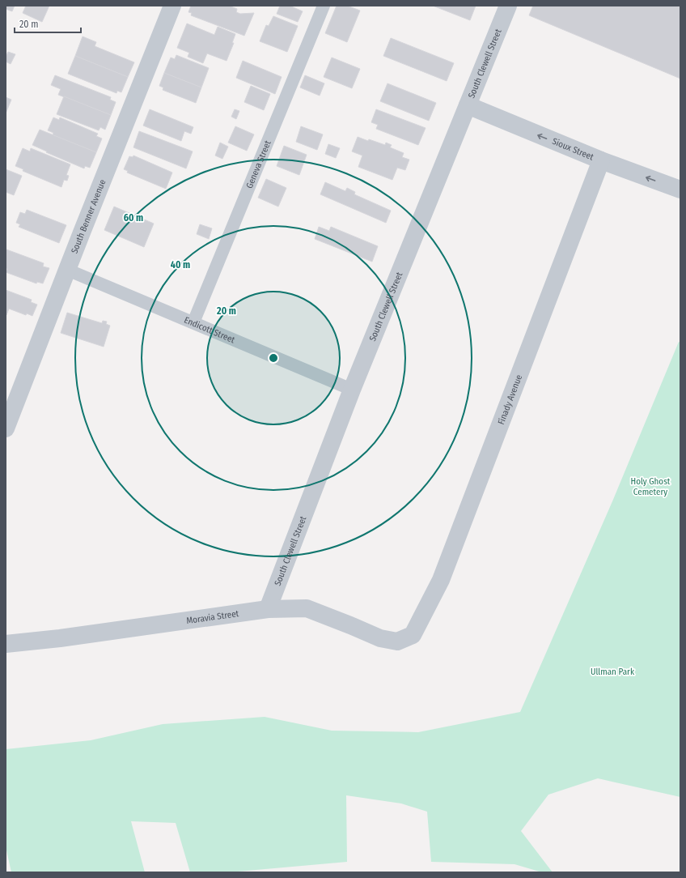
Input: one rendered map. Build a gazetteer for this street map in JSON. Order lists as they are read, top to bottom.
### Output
{
  "streets": {
    "street": [
      "South Clewell Street",
      "Sioux Street",
      "South Benner Avenue",
      "Finady Avenue",
      "Moravia Street"
    ],
    "lane": ["Geneva Street", "Endicott Street"]
  },
  "crossings": [
    ["South Clewell Street", "Sioux Street"],
    ["South Clewell Street", "Endicott Street"],
    ["South Clewell Street", "Moravia Street"],
    ["Sioux Street", "Finady Avenue"],
    ["Geneva Street", "Endicott Street"],
    ["South Benner Avenue", "Endicott Street"],
    ["Finady Avenue", "Moravia Street"]
  ],
  "one_way": ["Sioux Street"],
  "parks": ["Holy Ghost Cemetery", "Ullman Park"],
  "scale_bar": "20 m",
  "rings": ["60 m", "40 m", "20 m"]
}
